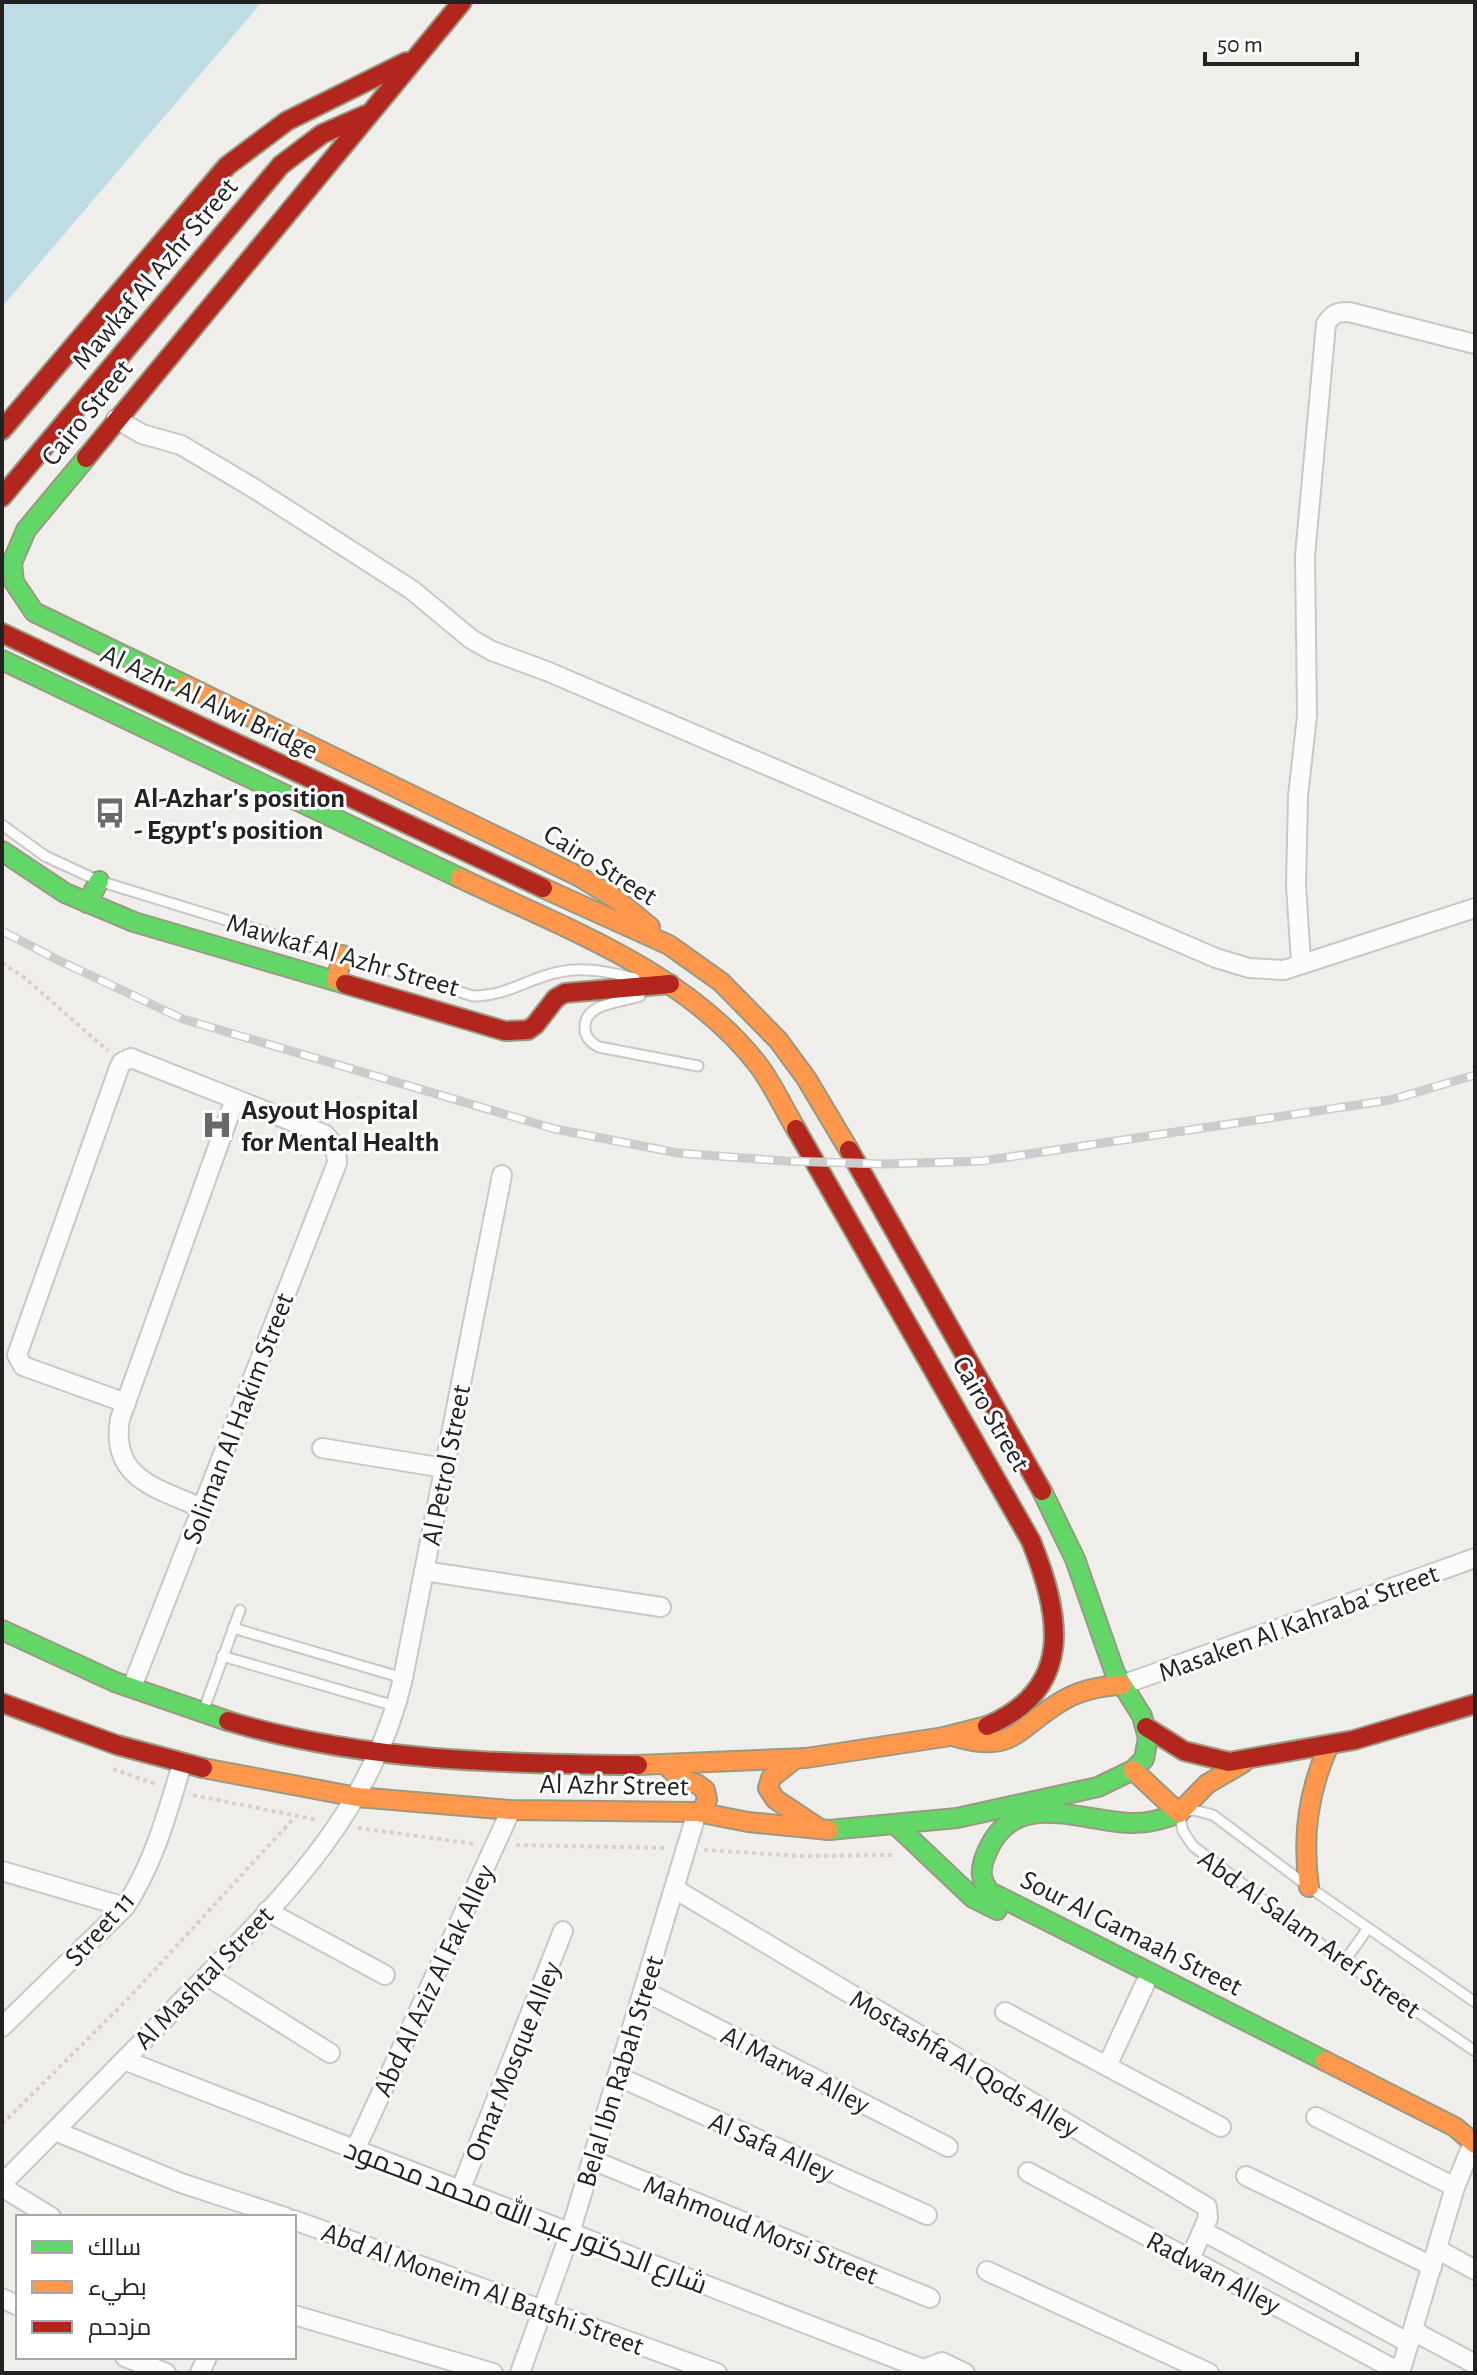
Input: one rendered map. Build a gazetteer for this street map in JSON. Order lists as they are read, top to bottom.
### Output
{
  "streets": {
    "main road": [
      "Mawkaf Al Azhr Street",
      "Cairo Street",
      "Al Azhr Al Alwi Bridge",
      "Al Azhr Street",
      "Sour Al Gamaah Street"
    ],
    "street": [
      "Soliman Al Hakim Street",
      "Al Petrol Street",
      "Masaken Al Kahraba' Street",
      "Street 11",
      "Al Mashtal Street",
      "Abd Al Aziz Al Fak Alley",
      "Omar Mosque Alley",
      "Mostashfa Al Qods Alley",
      "Al Marwa Alley",
      "Belal Ibn Rabah Street",
      "Al Safa Alley",
      "شارع الدكتور عبد الله محمد محمود",
      "Mahmoud Morsi Street",
      "Radwan Alley",
      "Abd Al Moneim Al Batshi Street"
    ],
    "lane": ["Abd Al Salam Aref Street"]
  },
  "crossings": [
    ["Mawkaf Al Azhr Street", "Cairo Street"],
    ["Cairo Street", "Al Azhr Al Alwi Bridge"],
    ["Cairo Street", "Masaken Al Kahraba' Street"],
    ["Cairo Street", "Al Azhr Street"],
    ["Soliman Al Hakim Street", "Al Azhr Street"],
    ["Al Petrol Street", "Al Azhr Street"],
    ["Al Petrol Street", "Al Mashtal Street"],
    ["Al Azhr Street", "Street 11"],
    ["Al Azhr Street", "Sour Al Gamaah Street"],
    ["Al Azhr Street", "Al Mashtal Street"],
    ["Al Azhr Street", "Abd Al Aziz Al Fak Alley"],
    ["Al Azhr Street", "Belal Ibn Rabah Street"],
    ["Sour Al Gamaah Street", "Abd Al Salam Aref Street"],
    ["Al Mashtal Street", "شارع الدكتور عبد الله محمد محمود"],
    ["Al Mashtal Street", "Abd Al Moneim Al Batshi Street"],
    ["Abd Al Aziz Al Fak Alley", "شارع الدكتور عبد الله محمد محمود"],
    ["Omar Mosque Alley", "شارع الدكتور عبد الله محمد محمود"],
    ["Mostashfa Al Qods Alley", "Belal Ibn Rabah Street"],
    ["Al Marwa Alley", "Belal Ibn Rabah Street"],
    ["Belal Ibn Rabah Street", "Al Safa Alley"],
    ["Belal Ibn Rabah Street", "شارع الدكتور عبد الله محمد محمود"],
    ["Belal Ibn Rabah Street", "Mahmoud Morsi Street"],
    ["Belal Ibn Rabah Street", "Abd Al Moneim Al Batshi Street"]
  ],
  "places": {
    "bus stop": ["Al-Azhar's position - Egypt's position"],
    "hospital": ["Asyout Hospital for Mental Health"]
  },
  "legend": ["سالك", "بطيء", "مزدحم"],
  "scale_bar": "50 m"
}
